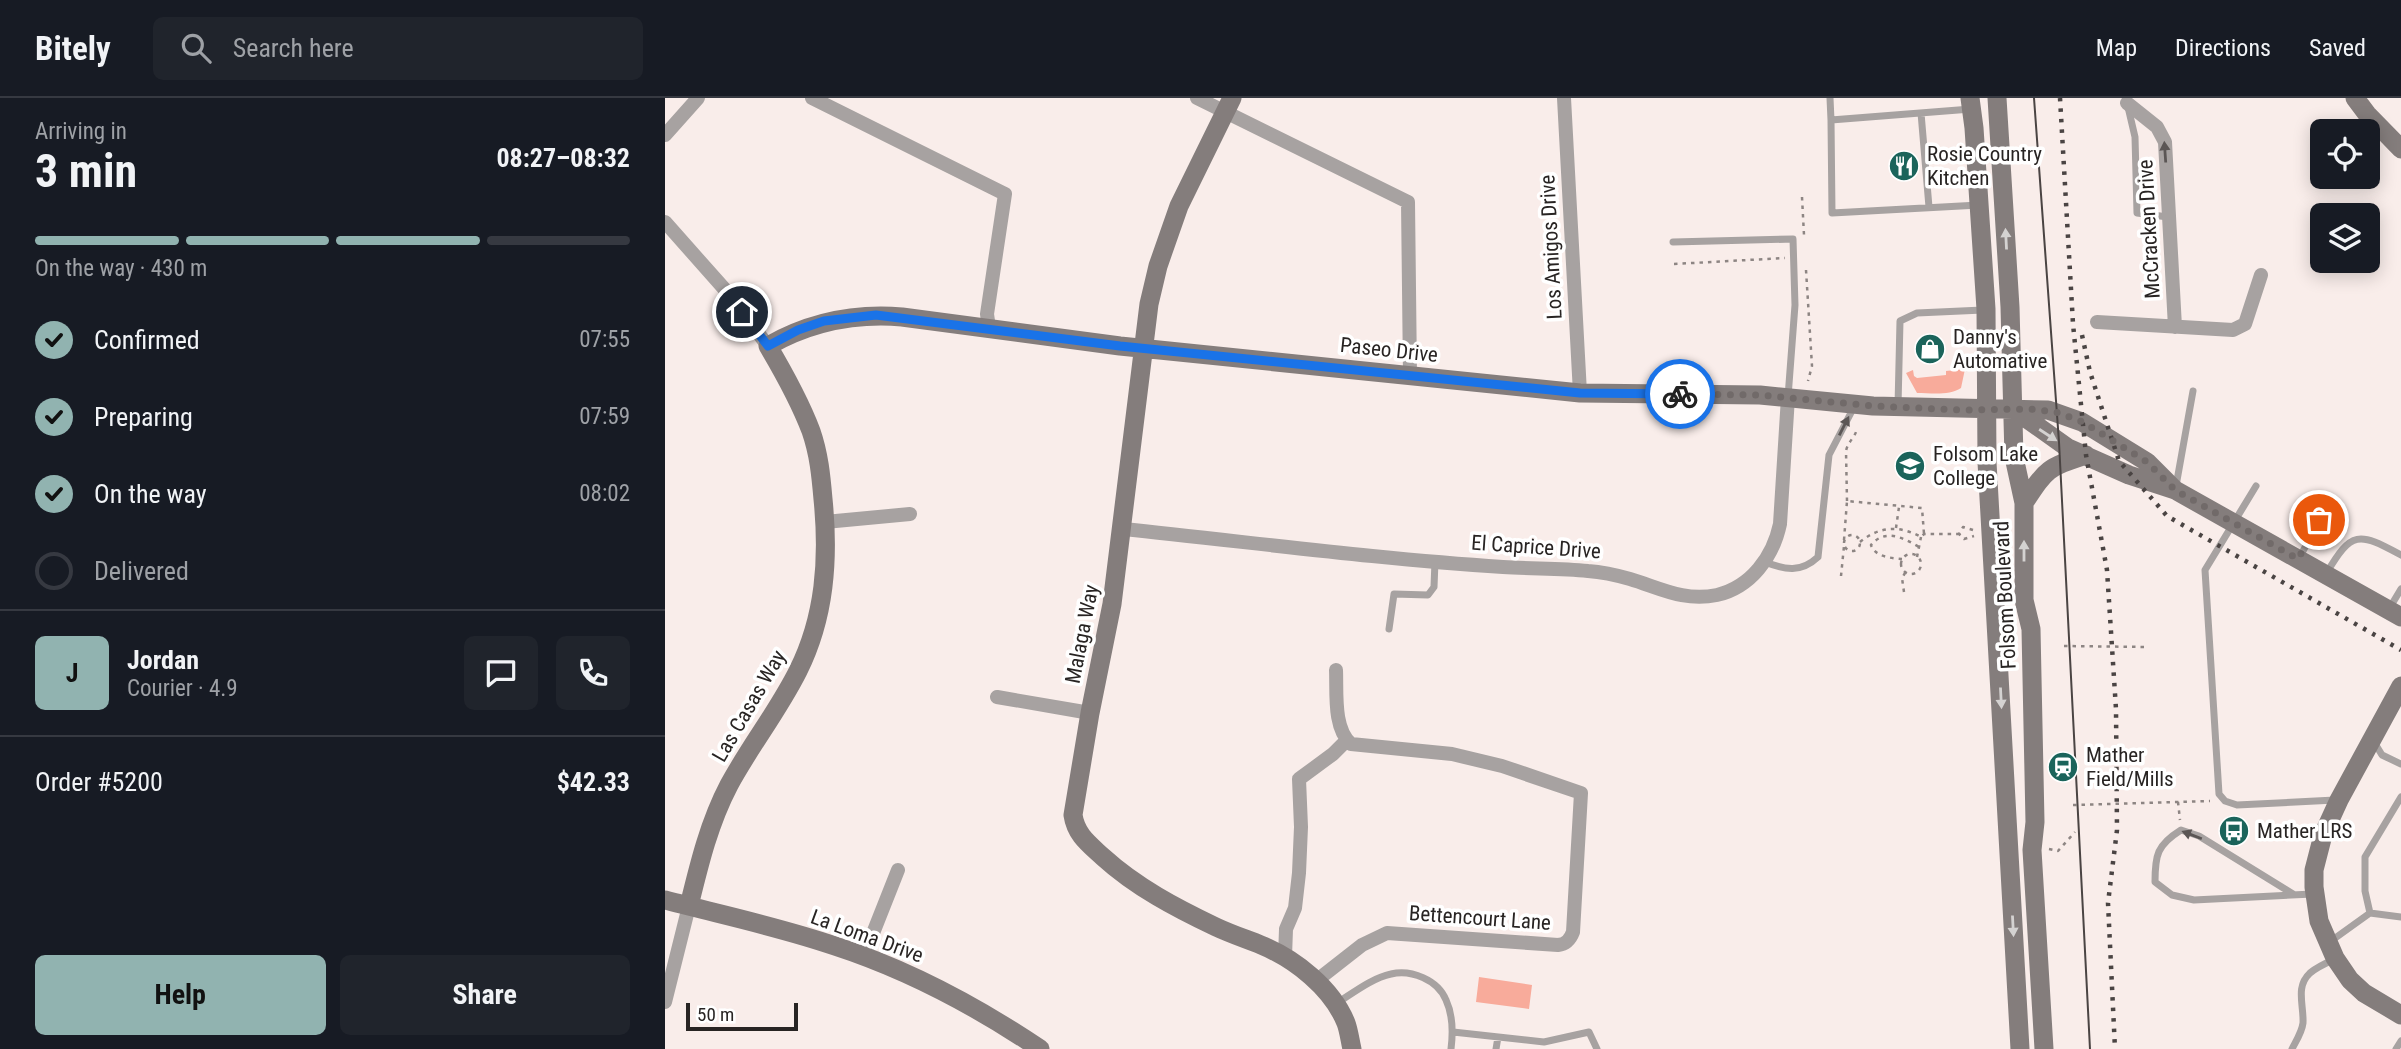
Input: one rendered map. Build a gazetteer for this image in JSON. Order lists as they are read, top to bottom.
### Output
{
  "streets": {
    "street": [
      "McCracken Drive",
      "Los Amigos Drive",
      "Paseo Drive",
      "El Caprice Drive",
      "Folsom Boulevard",
      "Malaga Way",
      "Las Casas Way",
      "Bettencourt Lane",
      "La Loma Drive"
    ]
  },
  "crossings": [
    ["Los Amigos Drive", "Paseo Drive"],
    ["Paseo Drive", "El Caprice Drive"],
    ["Paseo Drive", "Folsom Boulevard"],
    ["Paseo Drive", "Malaga Way"],
    ["Paseo Drive", "Las Casas Way"],
    ["El Caprice Drive", "Malaga Way"],
    ["Malaga Way", "Bettencourt Lane"],
    ["Las Casas Way", "La Loma Drive"]
  ],
  "places": {
    "restaurant": ["Rosie Country Kitchen"],
    "shop": ["Danny's Automative"],
    "school or university": ["Folsom Lake College"],
    "station": ["Mather Field/Mills"],
    "bus stop": ["Mather LRS"]
  },
  "scale_bar": "50 m",
  "page": {
    "header": "Bitely",
    "search": "Search here",
    "nav": ["Map", "Directions", "Saved"],
    "heading": ["3 min", "Arriving in", "08:27–08:32"],
    "panel": [
      "Jordan",
      "Courier · 4.9",
      "Order #5200",
      "$42.33"
    ],
    "bar": "On the way · 430 m",
    "list": [
      ["Confirmed", "07:55"],
      ["Preparing", "07:59"],
      ["On the way", "08:02"],
      "Delivered"
    ],
    "round": "J",
    "buttons": ["Help", "Share"],
    "scale": "50 m"
  }
}
